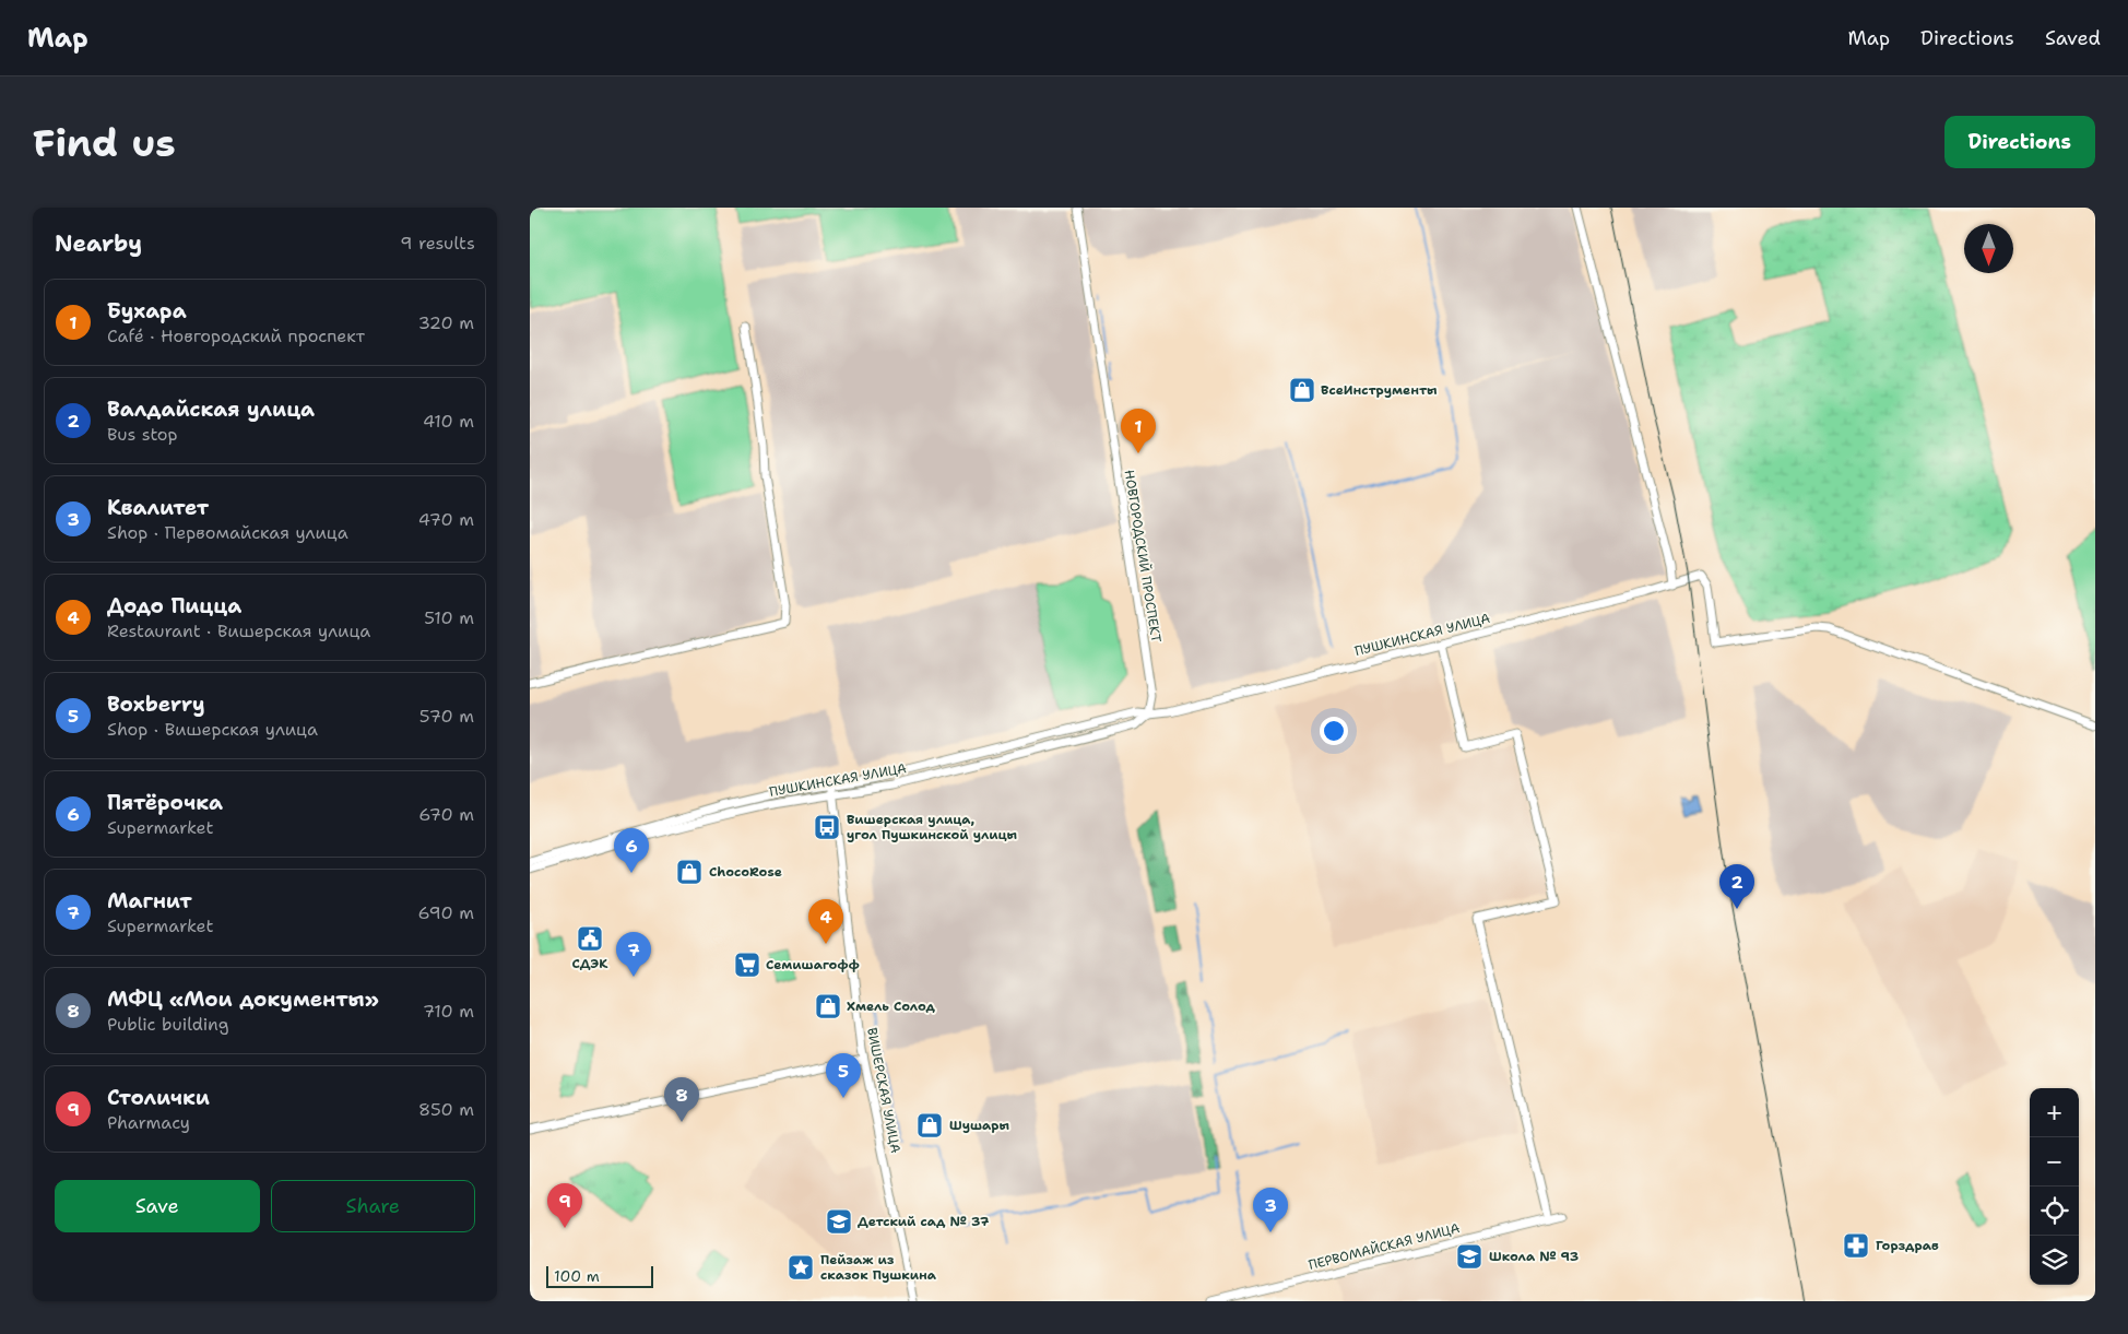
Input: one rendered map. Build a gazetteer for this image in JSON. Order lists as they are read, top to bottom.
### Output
{
  "streets": {
    "street": [
      "НОВГОРОДСКИЙ ПРОСПЕКТ",
      "ПУШКИНСКАЯ УЛИЦА",
      "ВИШЕРСКАЯ УЛИЦА",
      "ПЕРВОМАЙСКАЯ УЛИЦА"
    ]
  },
  "crossings": [
    ["НОВГОРОДСКИЙ ПРОСПЕКТ", "ПУШКИНСКАЯ УЛИЦА"],
    ["ПУШКИНСКАЯ УЛИЦА", "ВИШЕРСКАЯ УЛИЦА"]
  ],
  "places": {
    "shop": [
      "ВсеИнструменты",
      "ChocoRose",
      "Хмель Солод",
      "Шушары"
    ],
    "bus stop": ["Вишерская улица, угол Пушкинской улицы"],
    "public building": ["СДЭК"],
    "supermarket": ["Семишагофф"],
    "school or university": ["Детский сад № 37", "Школа № 93"],
    "pharmacy": ["Горздрав"],
    "place": ["Пейзаж из сказок Пушкина"]
  },
  "scale_bar": "100 m",
  "north": "bottom",
  "page": {
    "header": "Map",
    "nav": ["Map", "Directions", "Saved"],
    "buttons": [
      "Directions",
      ["Save", "Share"]
    ],
    "title": "Find us",
    "heading": ["Nearby", "9 results"],
    "list": [
      {
        "mark": "1",
        "name": "Бухара",
        "note": "Café · Новгородский проспект",
        "value": "320 m"
      },
      {
        "mark": "2",
        "name": "Валдайская улица",
        "note": "Bus stop",
        "value": "410 m"
      },
      {
        "mark": "3",
        "name": "Квалитет",
        "note": "Shop · Первомайская улица",
        "value": "470 m"
      },
      {
        "mark": "4",
        "name": "Додо Пицца",
        "note": "Restaurant · Вишерская улица",
        "value": "510 m"
      },
      {
        "mark": "5",
        "name": "Boxberry",
        "note": "Shop · Вишерская улица",
        "value": "570 m"
      },
      {
        "mark": "6",
        "name": "Пятёрочка",
        "note": "Supermarket",
        "value": "670 m"
      },
      {
        "mark": "7",
        "name": "Магнит",
        "note": "Supermarket",
        "value": "690 m"
      },
      {
        "mark": "8",
        "name": "МФЦ «Мои документы»",
        "note": "Public building",
        "value": "710 m"
      },
      {
        "mark": "9",
        "name": "Столички",
        "note": "Pharmacy",
        "value": "850 m"
      }
    ],
    "pins": [
      "1",
      "6",
      "2",
      "4",
      "7",
      "5",
      "8",
      "9",
      "3"
    ],
    "map_buttons": ["+", "−"],
    "scale": "100 m"
  }
}
